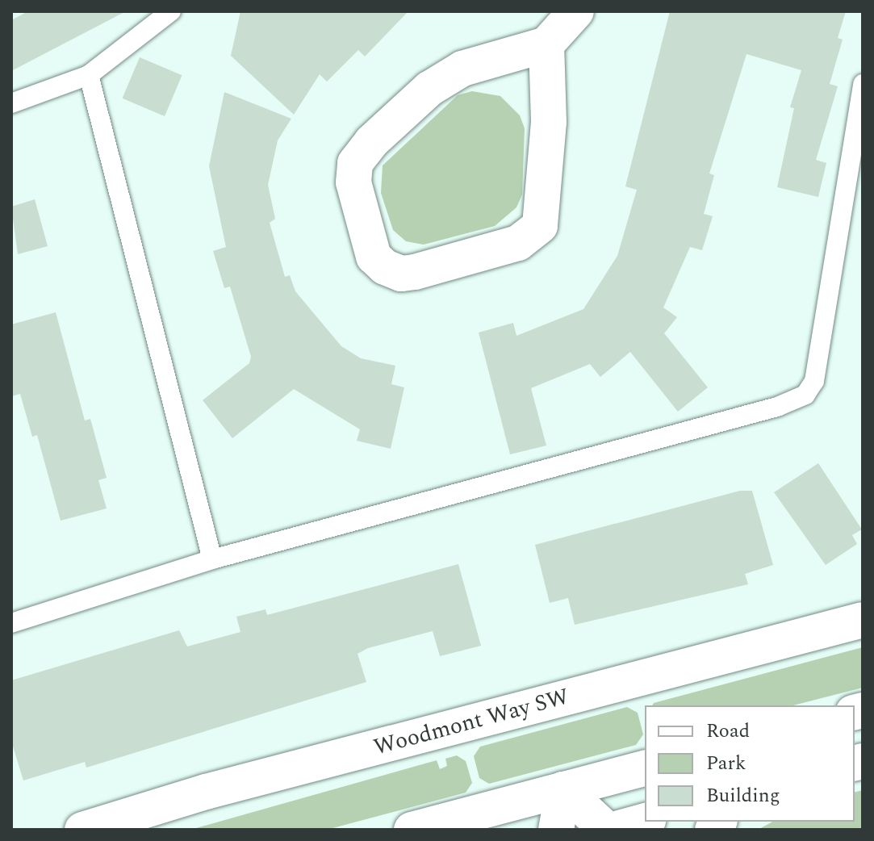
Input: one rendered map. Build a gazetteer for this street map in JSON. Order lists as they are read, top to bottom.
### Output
{
  "streets": {
    "street": ["Woodmont Way SW"]
  },
  "legend": ["Road", "Park", "Building"]
}
